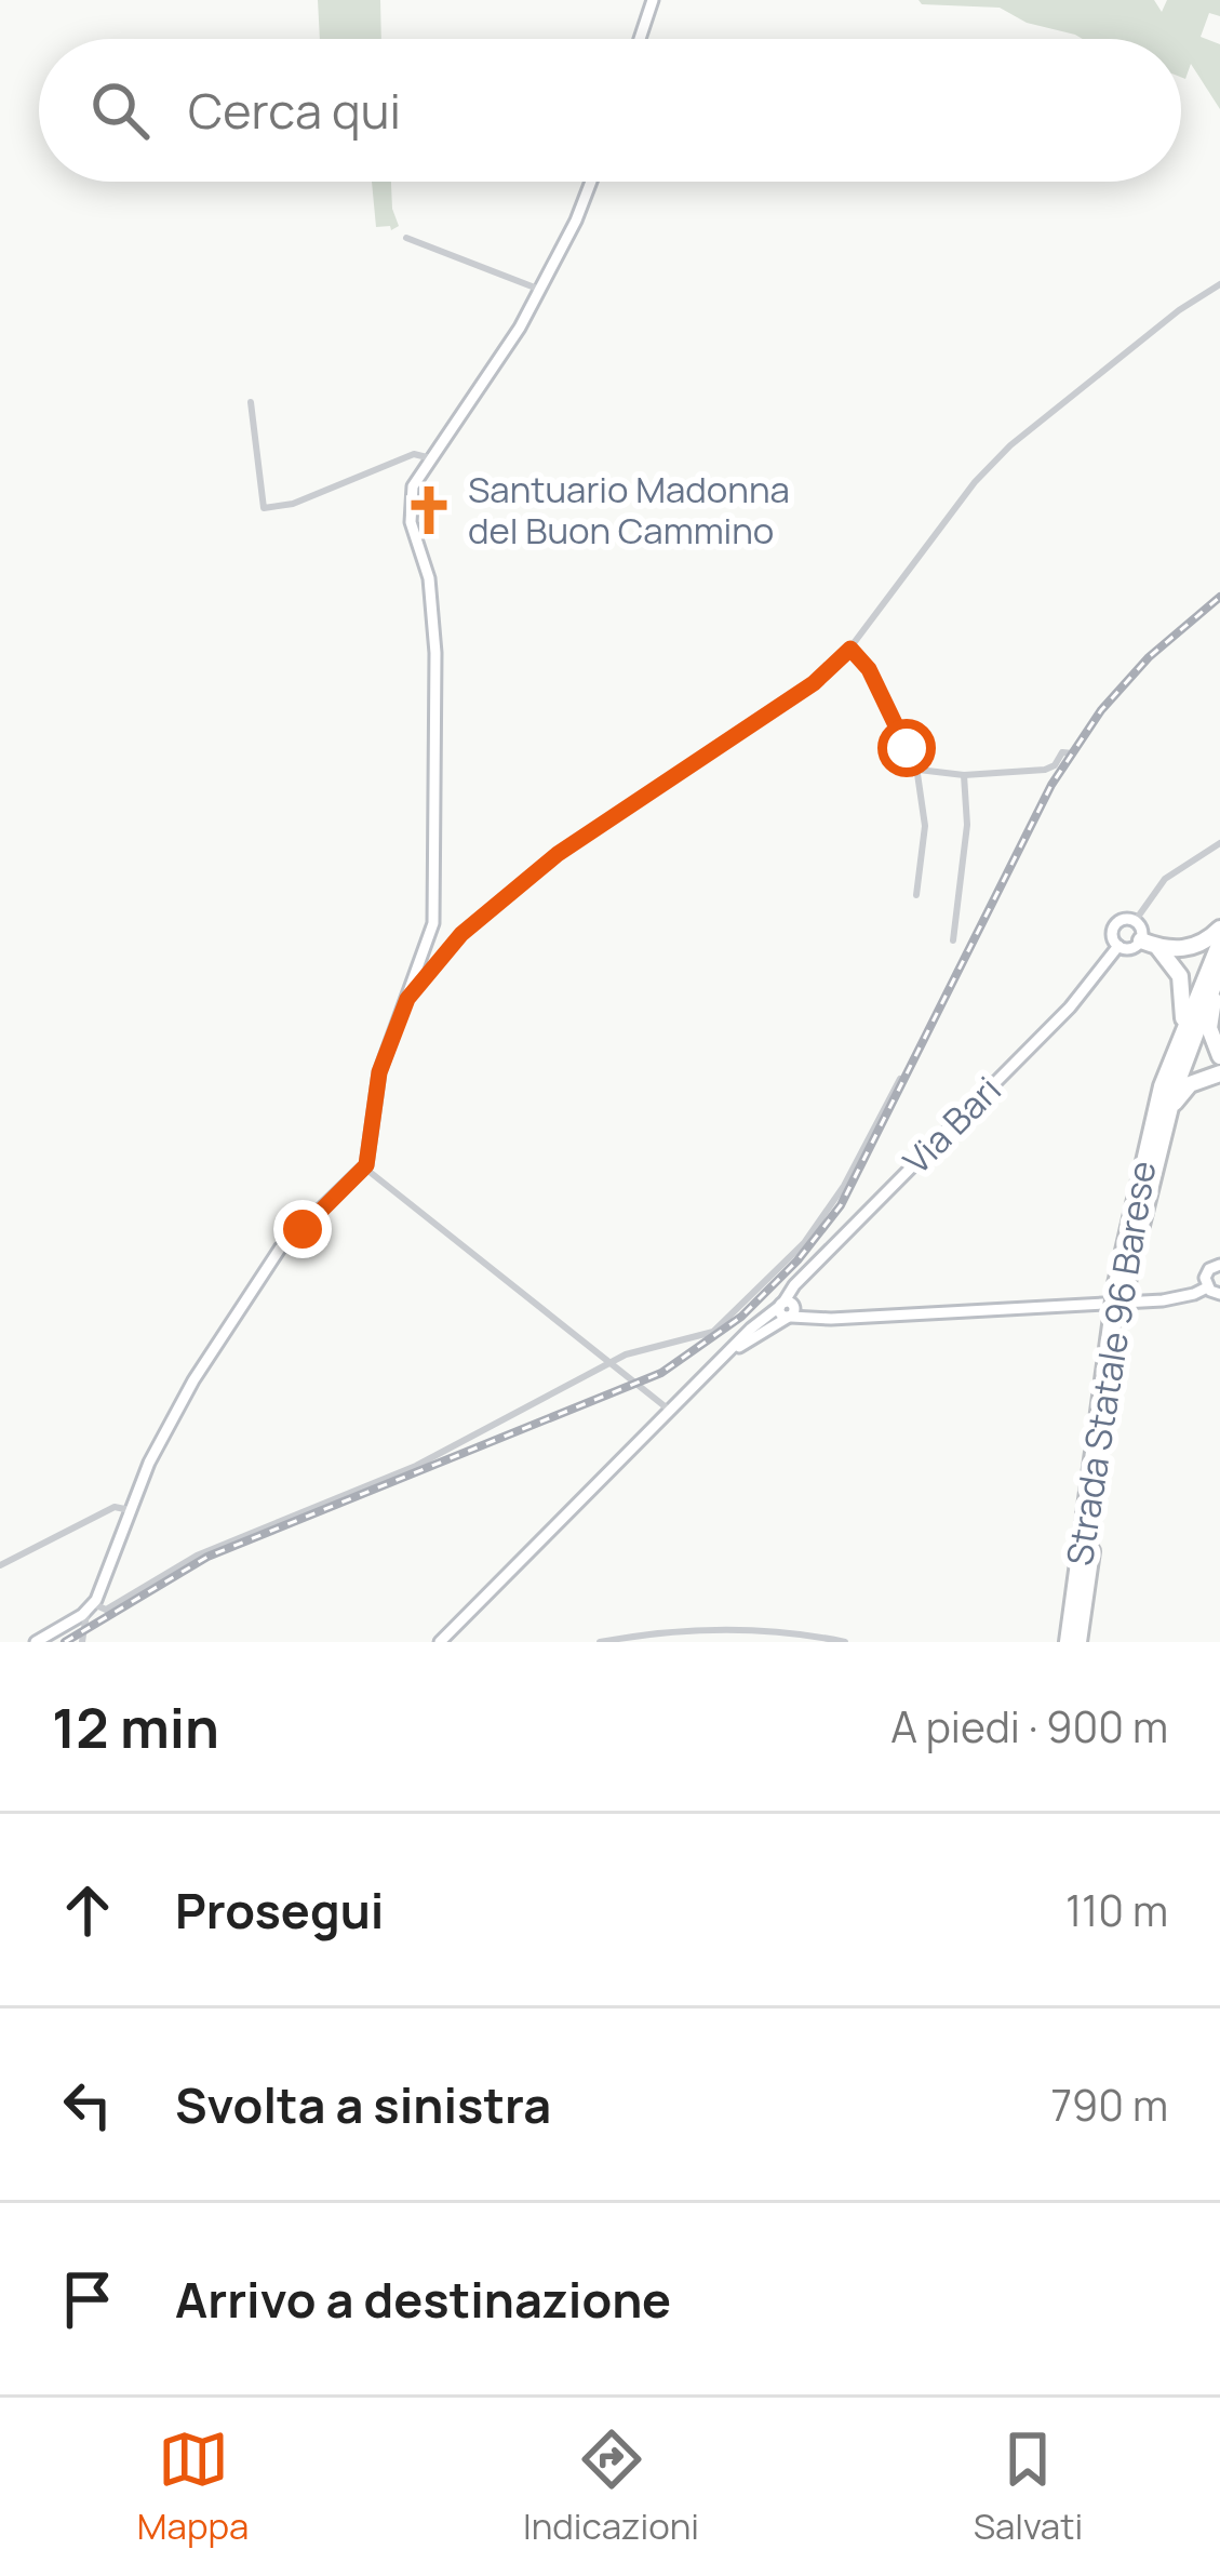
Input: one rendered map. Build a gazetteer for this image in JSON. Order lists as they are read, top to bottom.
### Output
{
  "streets": {
    "highway": ["Strada Statale 96 Barese"],
    "street": ["Via Bari"]
  },
  "places": {
    "church": ["Santuario Madonna del Buon Cammino"]
  },
  "page": {
    "search": "Cerca qui",
    "heading": ["12 min", "A piedi · 900 m"],
    "list": [
      ["Prosegui", "110 m"],
      ["Svolta a sinistra", "790 m"],
      "Arrivo a destinazione"
    ],
    "nav": ["Mappa", "Indicazioni", "Salvati"]
  }
}
